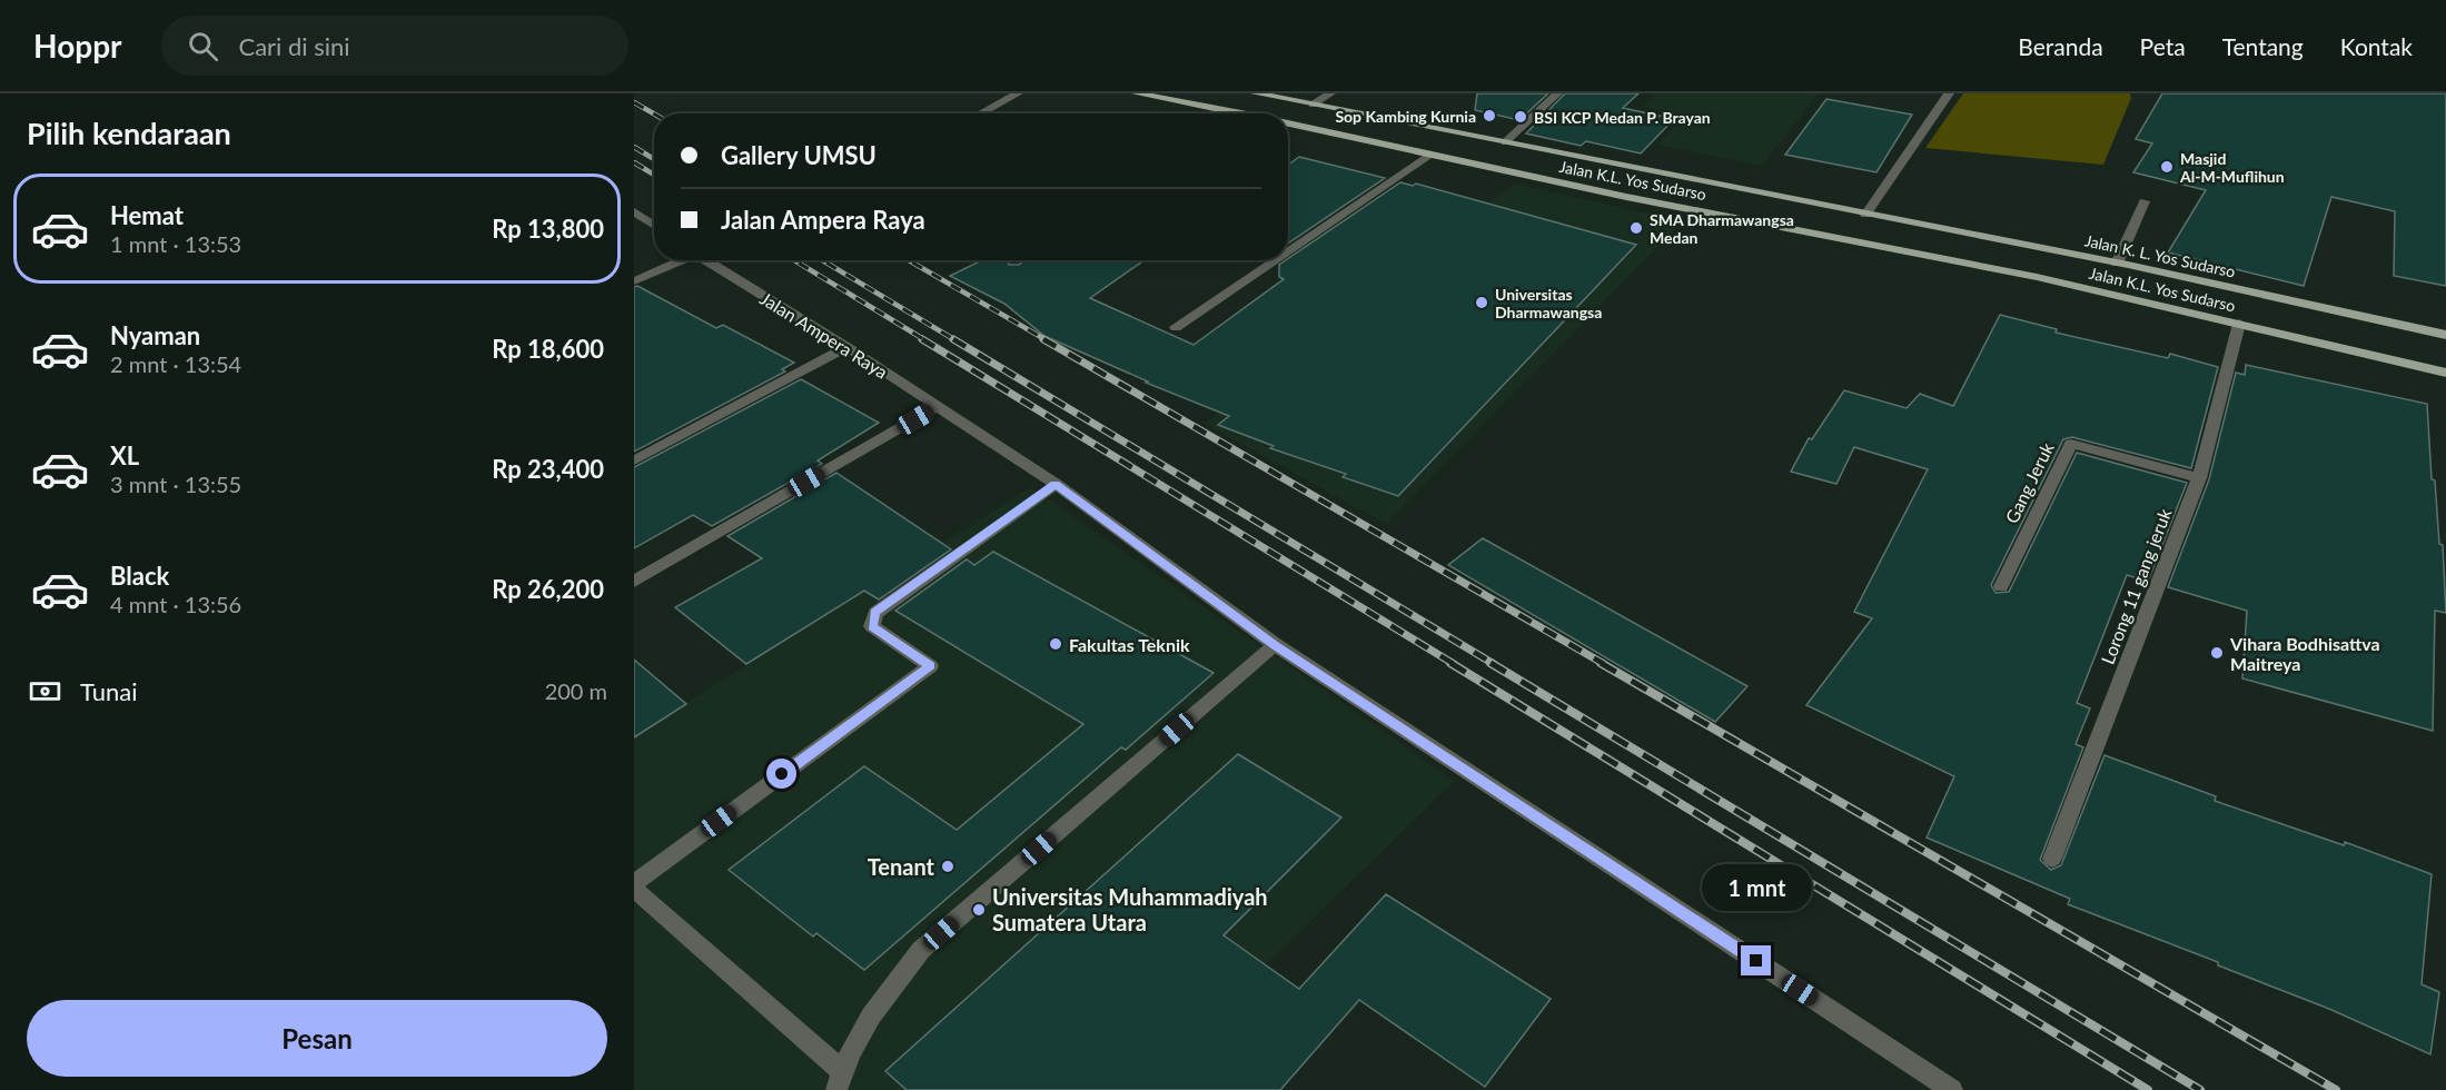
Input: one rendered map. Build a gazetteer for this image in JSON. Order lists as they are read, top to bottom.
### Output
{
  "streets": {
    "main road": ["Jalan K.L. Yos Sudarso", "Jalan K. L. Yos Sudarso"],
    "street": ["Jalan Ampera Raya", "Gang Jeruk", "Lorong 11 gang jeruk"]
  },
  "crossings": [
    ["Jalan K.L. Yos Sudarso", "Jalan K. L. Yos Sudarso"],
    ["Jalan K.L. Yos Sudarso", "Lorong 11 gang jeruk"],
    ["Gang Jeruk", "Lorong 11 gang jeruk"]
  ],
  "places": [
    "Sop Kambing Kurnia",
    "BSI KCP Medan P. Brayan",
    "Masjid Al-M-Muflihun",
    "SMA Dharmawangsa Medan",
    "Universitas Dharmawangsa",
    "Fakultas Teknik",
    "Vihara Bodhisattva Maitreya",
    "Tenant",
    "Universitas Muhammadiyah Sumatera Utara"
  ],
  "page": {
    "header": "Hoppr",
    "search": "Cari di sini",
    "nav": [
      "Beranda",
      "Peta",
      "Tentang",
      "Kontak"
    ],
    "heading": "Pilih kendaraan",
    "banner": ["Gallery UMSU", "Jalan Ampera Raya"],
    "list": [
      {
        "name": "Hemat",
        "note": "1 mnt · 13:53",
        "value": "Rp 13,800"
      },
      {
        "name": "Nyaman",
        "note": "2 mnt · 13:54",
        "value": "Rp 18,600"
      },
      {
        "name": "XL",
        "note": "3 mnt · 13:55",
        "value": "Rp 23,400"
      },
      {
        "name": "Black",
        "note": "4 mnt · 13:56",
        "value": "Rp 26,200"
      }
    ],
    "pay": ["Tunai", "200 m"],
    "bubble": "1 mnt",
    "buttons": "Pesan"
  }
}
